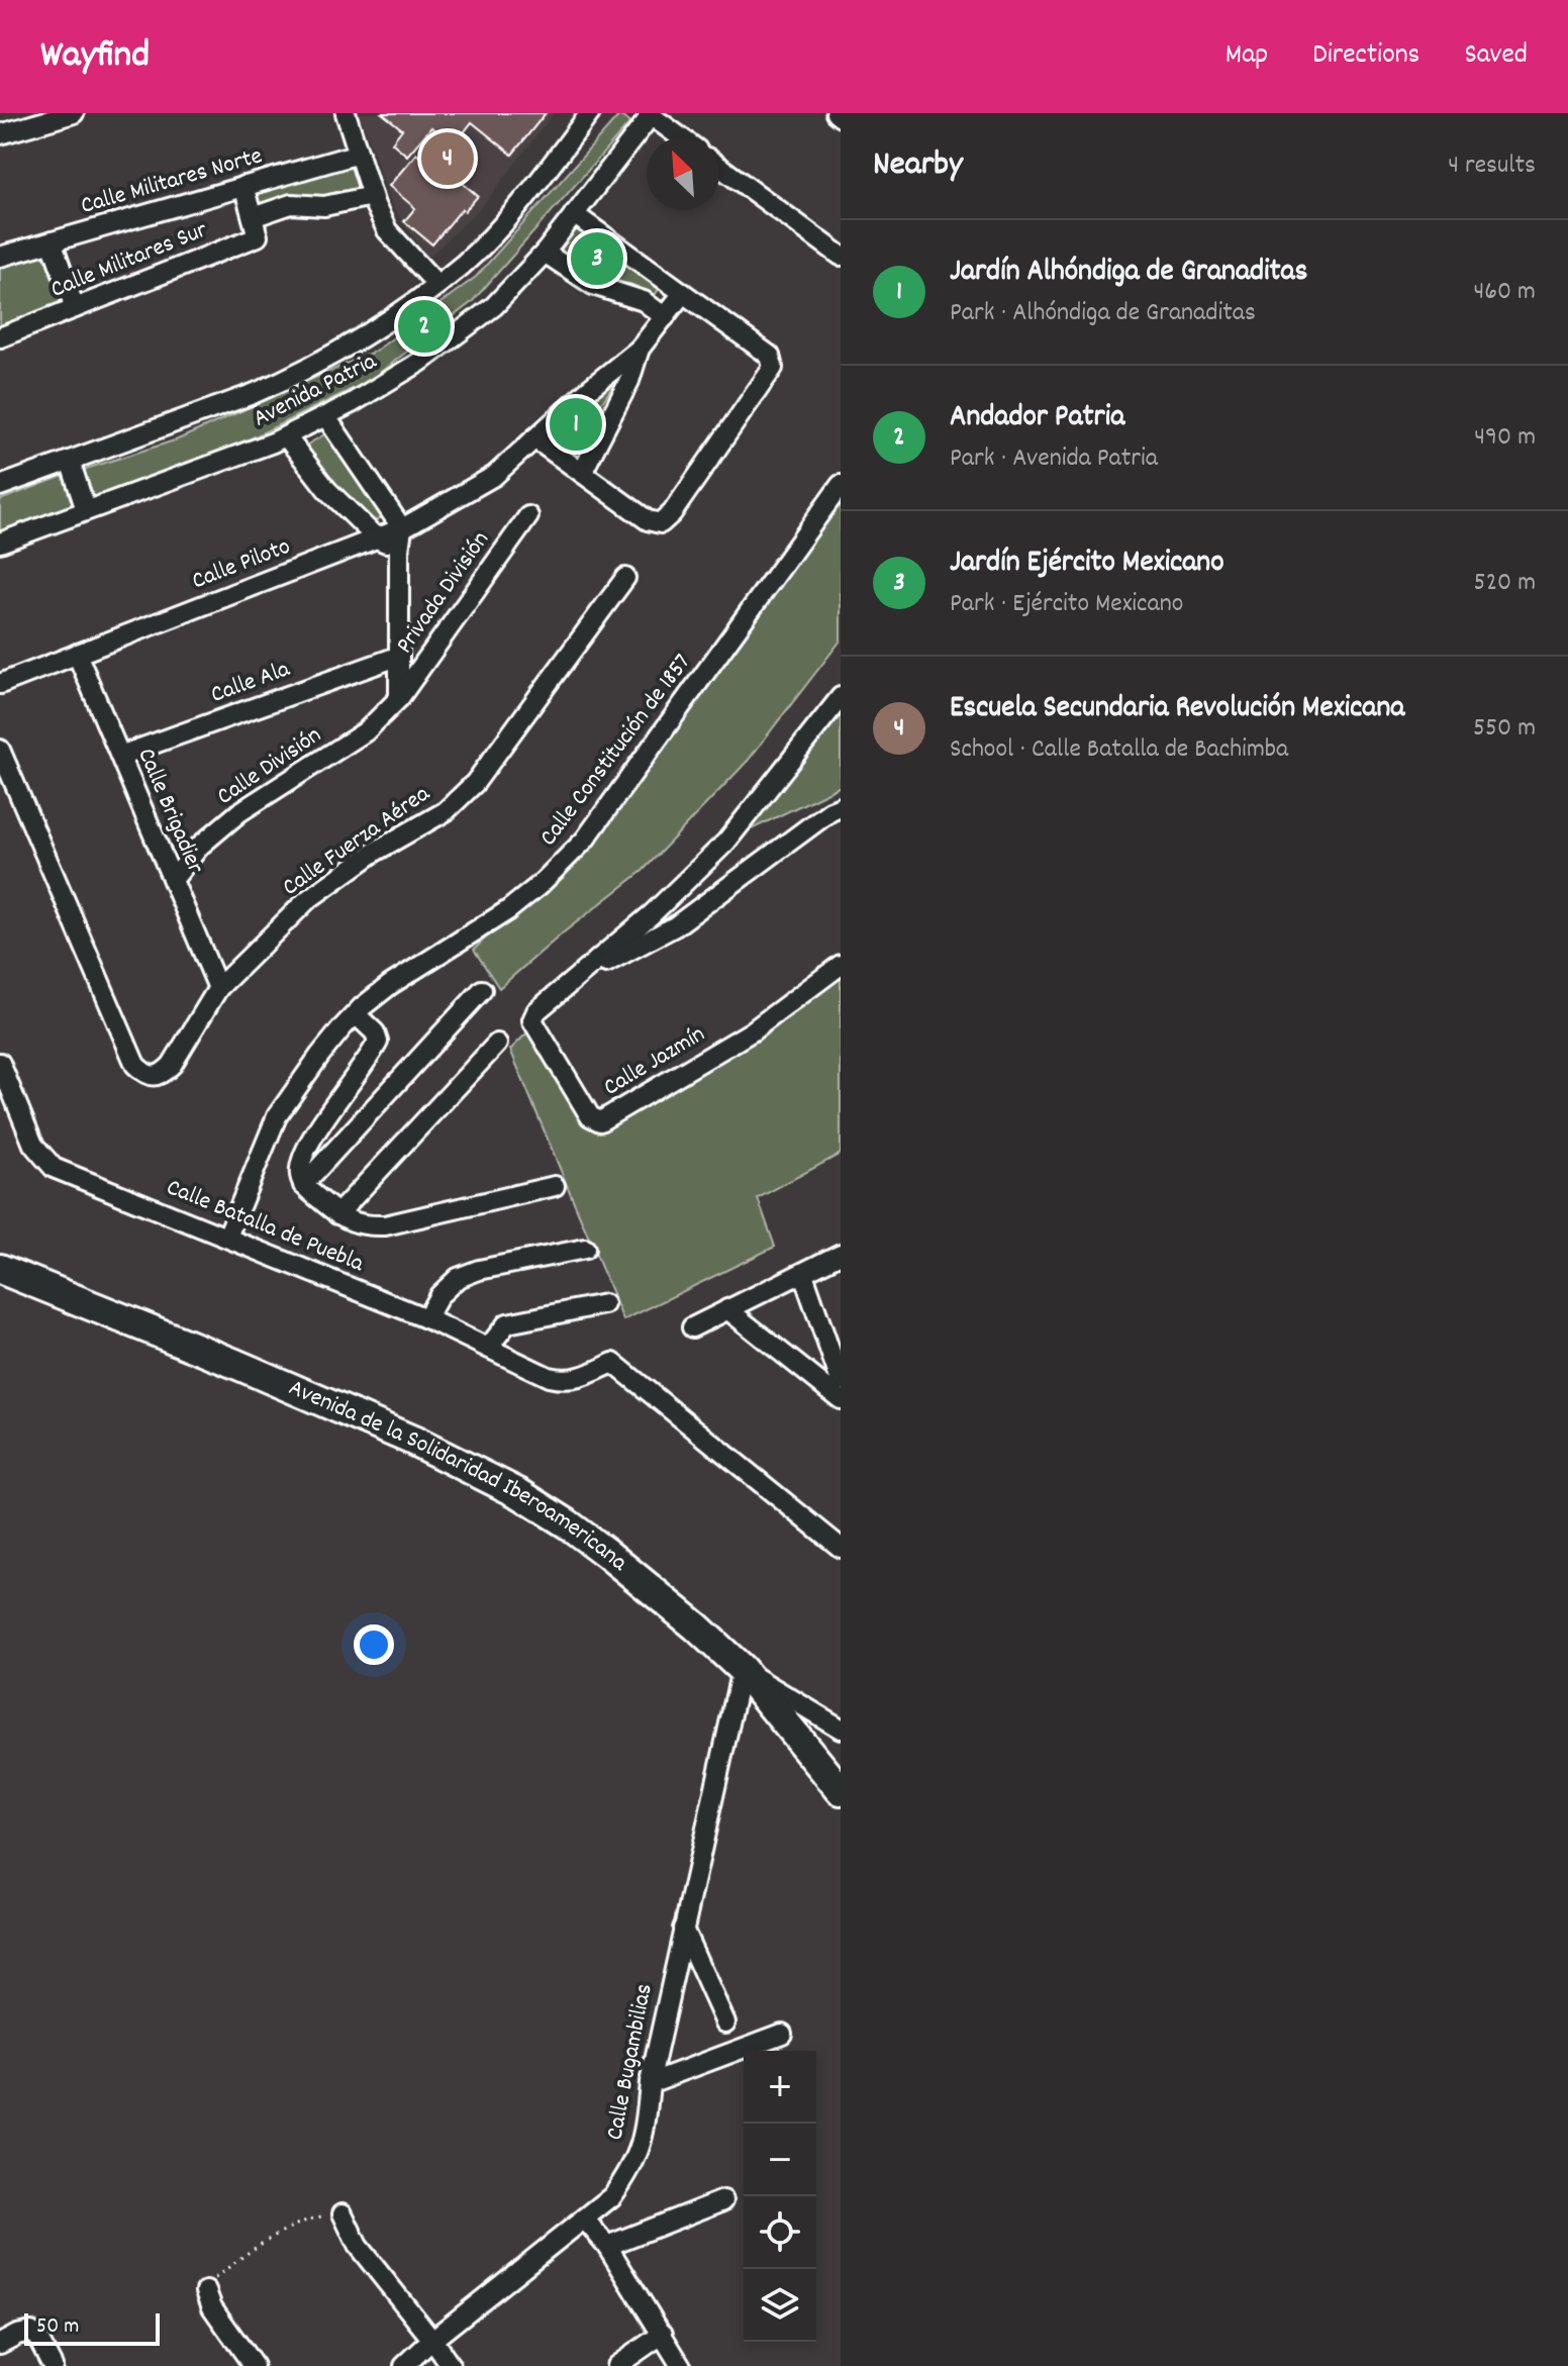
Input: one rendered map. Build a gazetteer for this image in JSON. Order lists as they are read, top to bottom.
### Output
{
  "streets": {
    "highway": ["Avenida de la Solidaridad Iberoamericana"],
    "street": [
      "Calle Militares Norte",
      "Calle Militares Sur",
      "Avenida Patria",
      "Calle Piloto",
      "Privada División",
      "Calle Ala",
      "Calle Constitución de 1857",
      "Calle División",
      "Calle Brigadier",
      "Calle Fuerza Aérea",
      "Calle Jazmín",
      "Calle Batalla de Puebla",
      "Calle Bugambilias"
    ]
  },
  "crossings": [
    ["Calle Piloto", "Calle Brigadier"],
    ["Privada División", "Calle División"],
    ["Calle Ala", "Calle Brigadier"],
    ["Calle Constitución de 1857", "Calle Batalla de Puebla"],
    ["Calle División", "Calle Brigadier"],
    ["Calle Brigadier", "Calle Fuerza Aérea"],
    ["Avenida de la Solidaridad Iberoamericana", "Calle Bugambilias"]
  ],
  "scale_bar": "50 m",
  "north": "top left",
  "page": {
    "header": "Wayfind",
    "nav": ["Map", "Directions", "Saved"],
    "heading": ["Nearby", "4 results"],
    "pins": [
      "4",
      "3",
      "2",
      "1"
    ],
    "list": [
      {
        "mark": "1",
        "name": "Jardín Alhóndiga de Granaditas",
        "note": "Park · Alhóndiga de Granaditas",
        "value": "460 m"
      },
      {
        "mark": "2",
        "name": "Andador Patria",
        "note": "Park · Avenida Patria",
        "value": "490 m"
      },
      {
        "mark": "3",
        "name": "Jardín Ejército Mexicano",
        "note": "Park · Ejército Mexicano",
        "value": "520 m"
      },
      {
        "mark": "4",
        "name": "Escuela Secundaria Revolución Mexicana",
        "note": "School · Calle Batalla de Bachimba",
        "value": "550 m"
      }
    ],
    "map_buttons": ["+", "−"],
    "scale": "50 m"
  }
}
